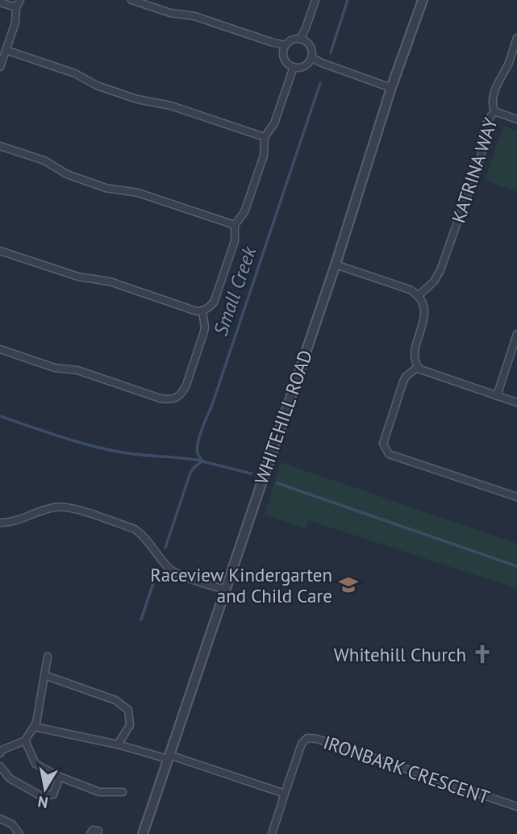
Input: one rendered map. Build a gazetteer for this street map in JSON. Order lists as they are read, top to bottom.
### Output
{
  "streets": {
    "street": ["KATRINA WAY", "WHITEHILL ROAD", "IRONBARK CRESCENT"]
  },
  "water": ["Small Creek"],
  "places": {
    "school or university": ["Raceview Kindergarten and Child Care"],
    "church": ["Whitehill Church"]
  },
  "north": "bottom"
}
